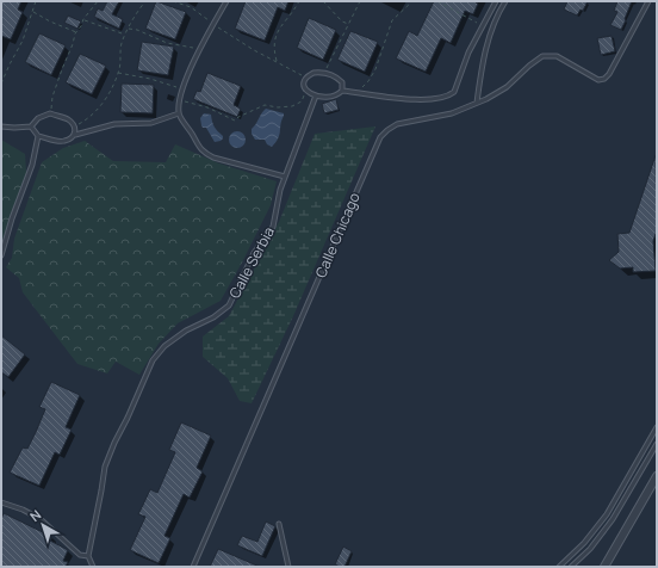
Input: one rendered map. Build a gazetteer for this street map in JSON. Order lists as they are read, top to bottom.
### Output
{
  "streets": {
    "lane": ["Calle Chicago", "Calle Serbia"]
  },
  "north": "top left"
}
